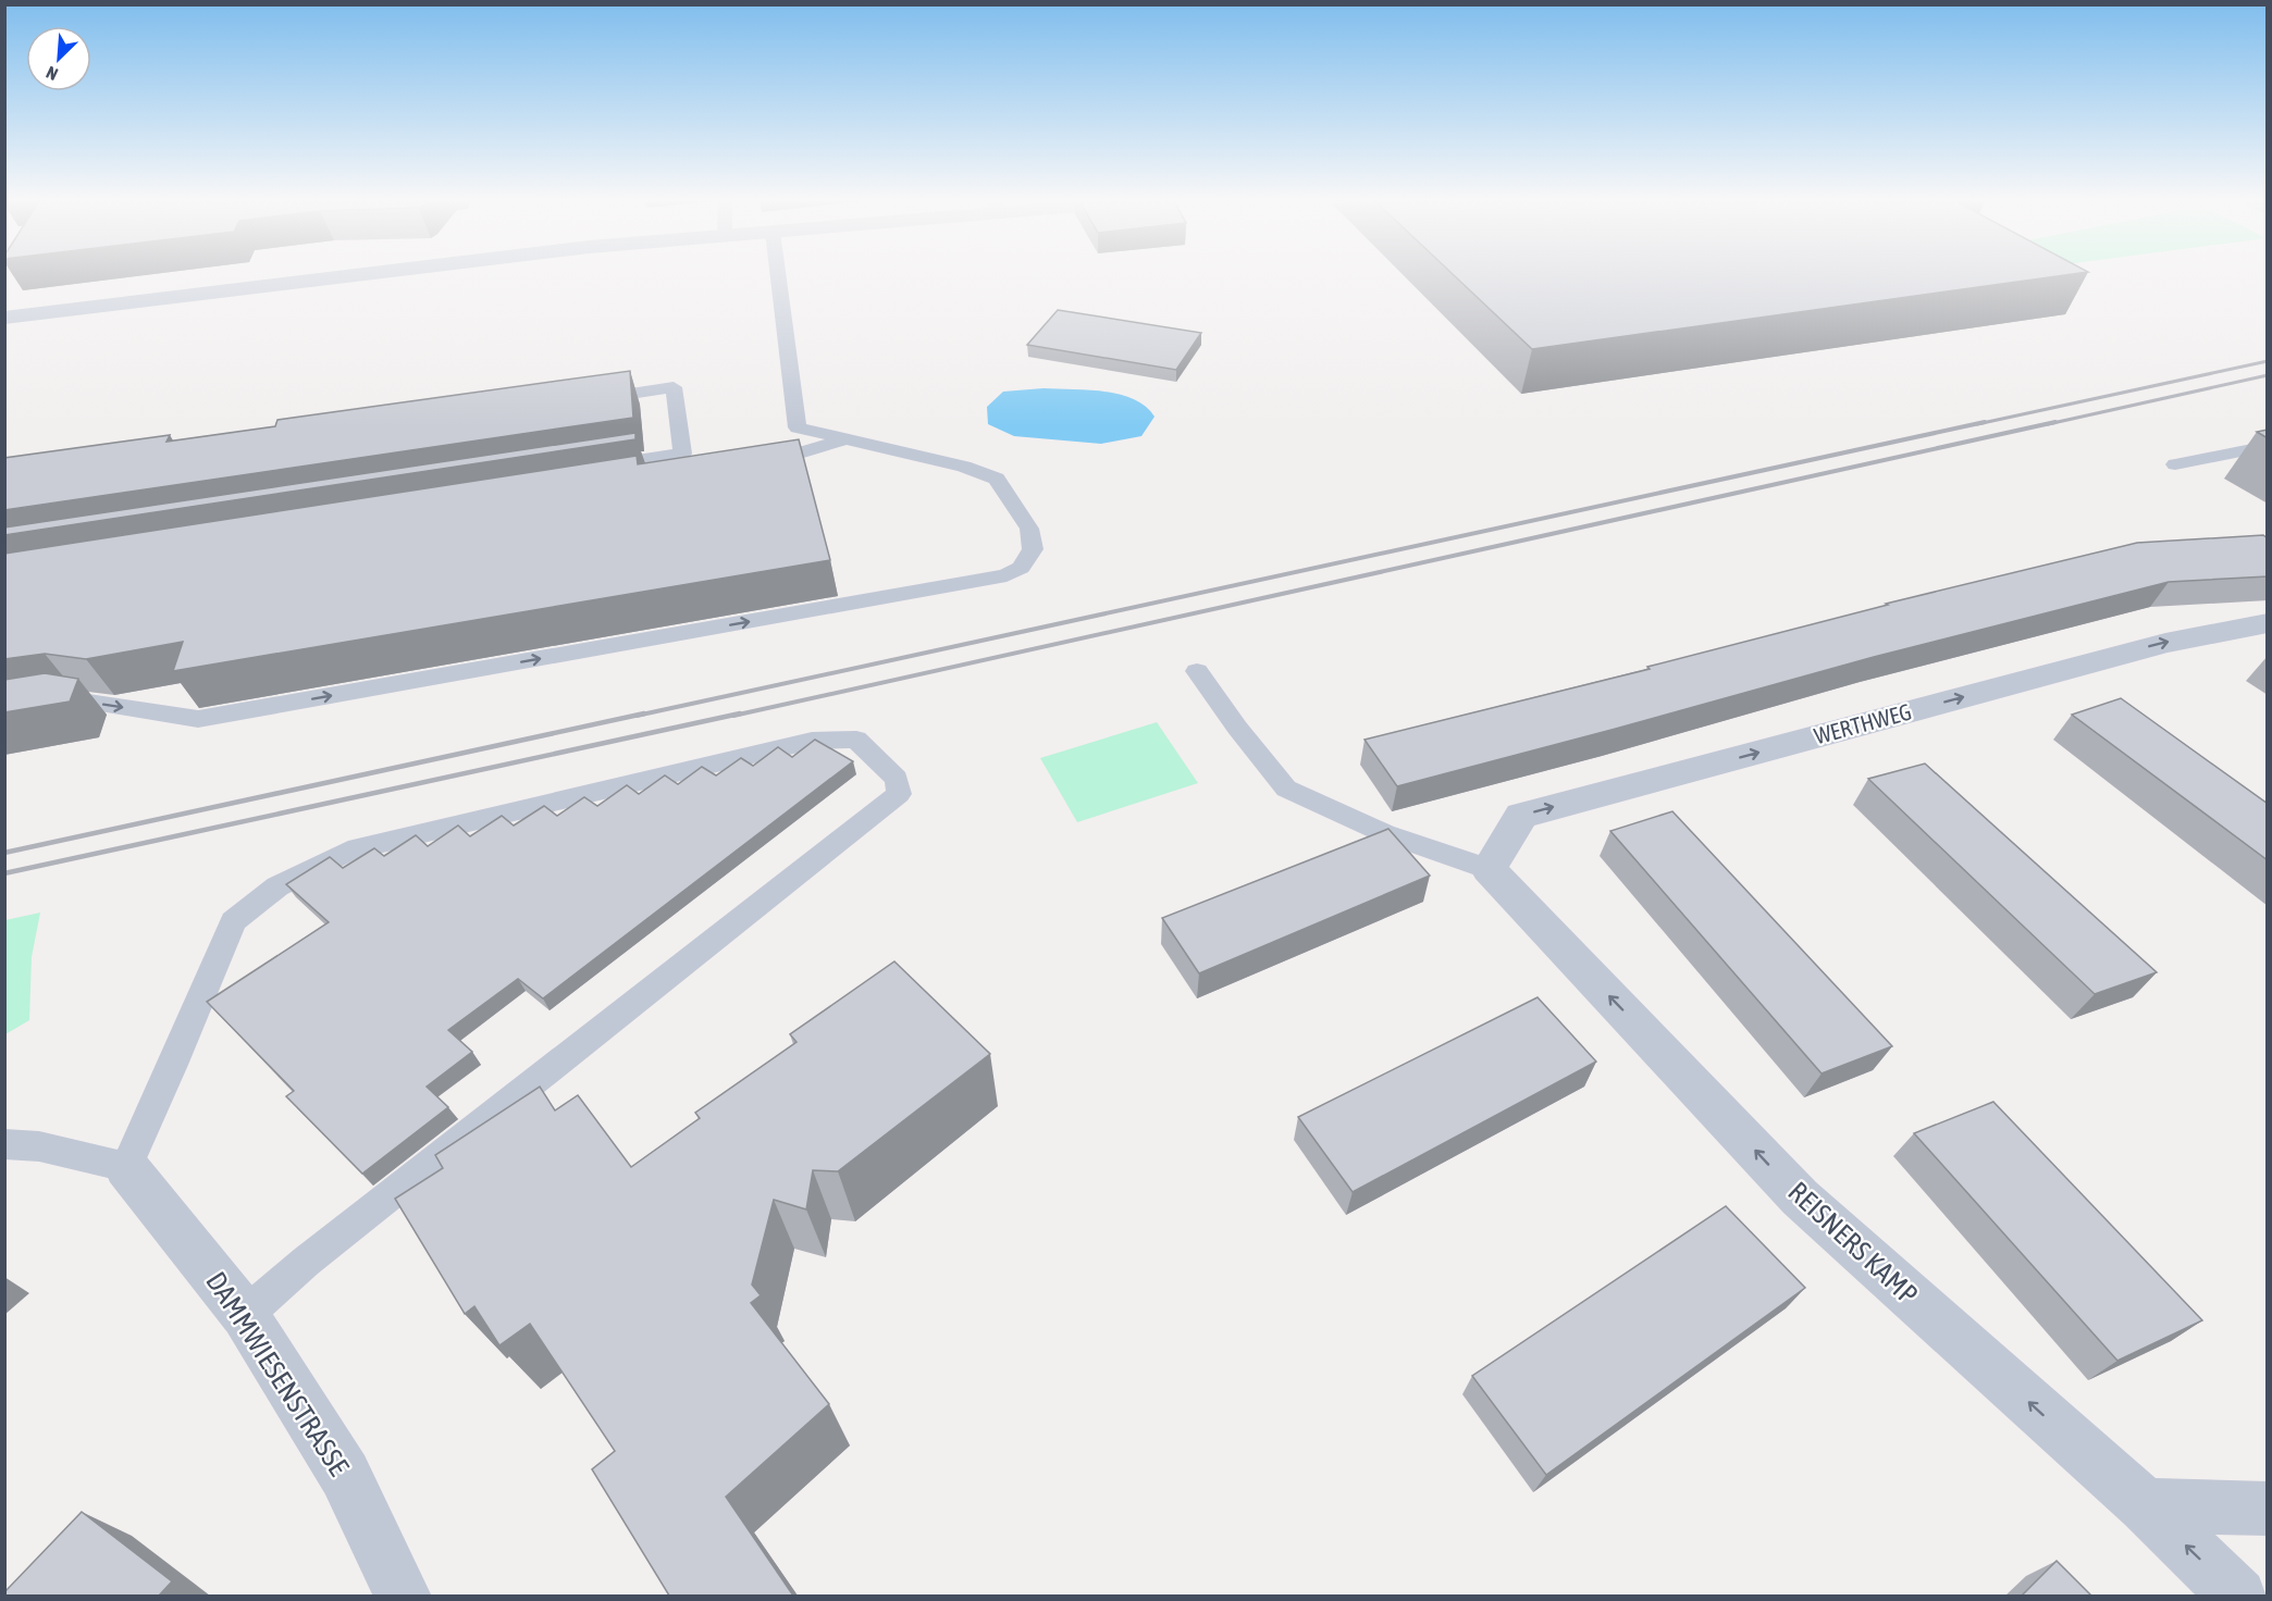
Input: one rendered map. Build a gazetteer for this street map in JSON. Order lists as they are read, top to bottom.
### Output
{
  "streets": {
    "street": ["WERTHWEG", "REISNERS KAMP", "DAMMWIESENSTRASSE"]
  },
  "crossings": [
    ["WERTHWEG", "REISNERS KAMP"]
  ],
  "one_way": ["WERTHWEG", "REISNERS KAMP"],
  "north": "bottom left"
}
